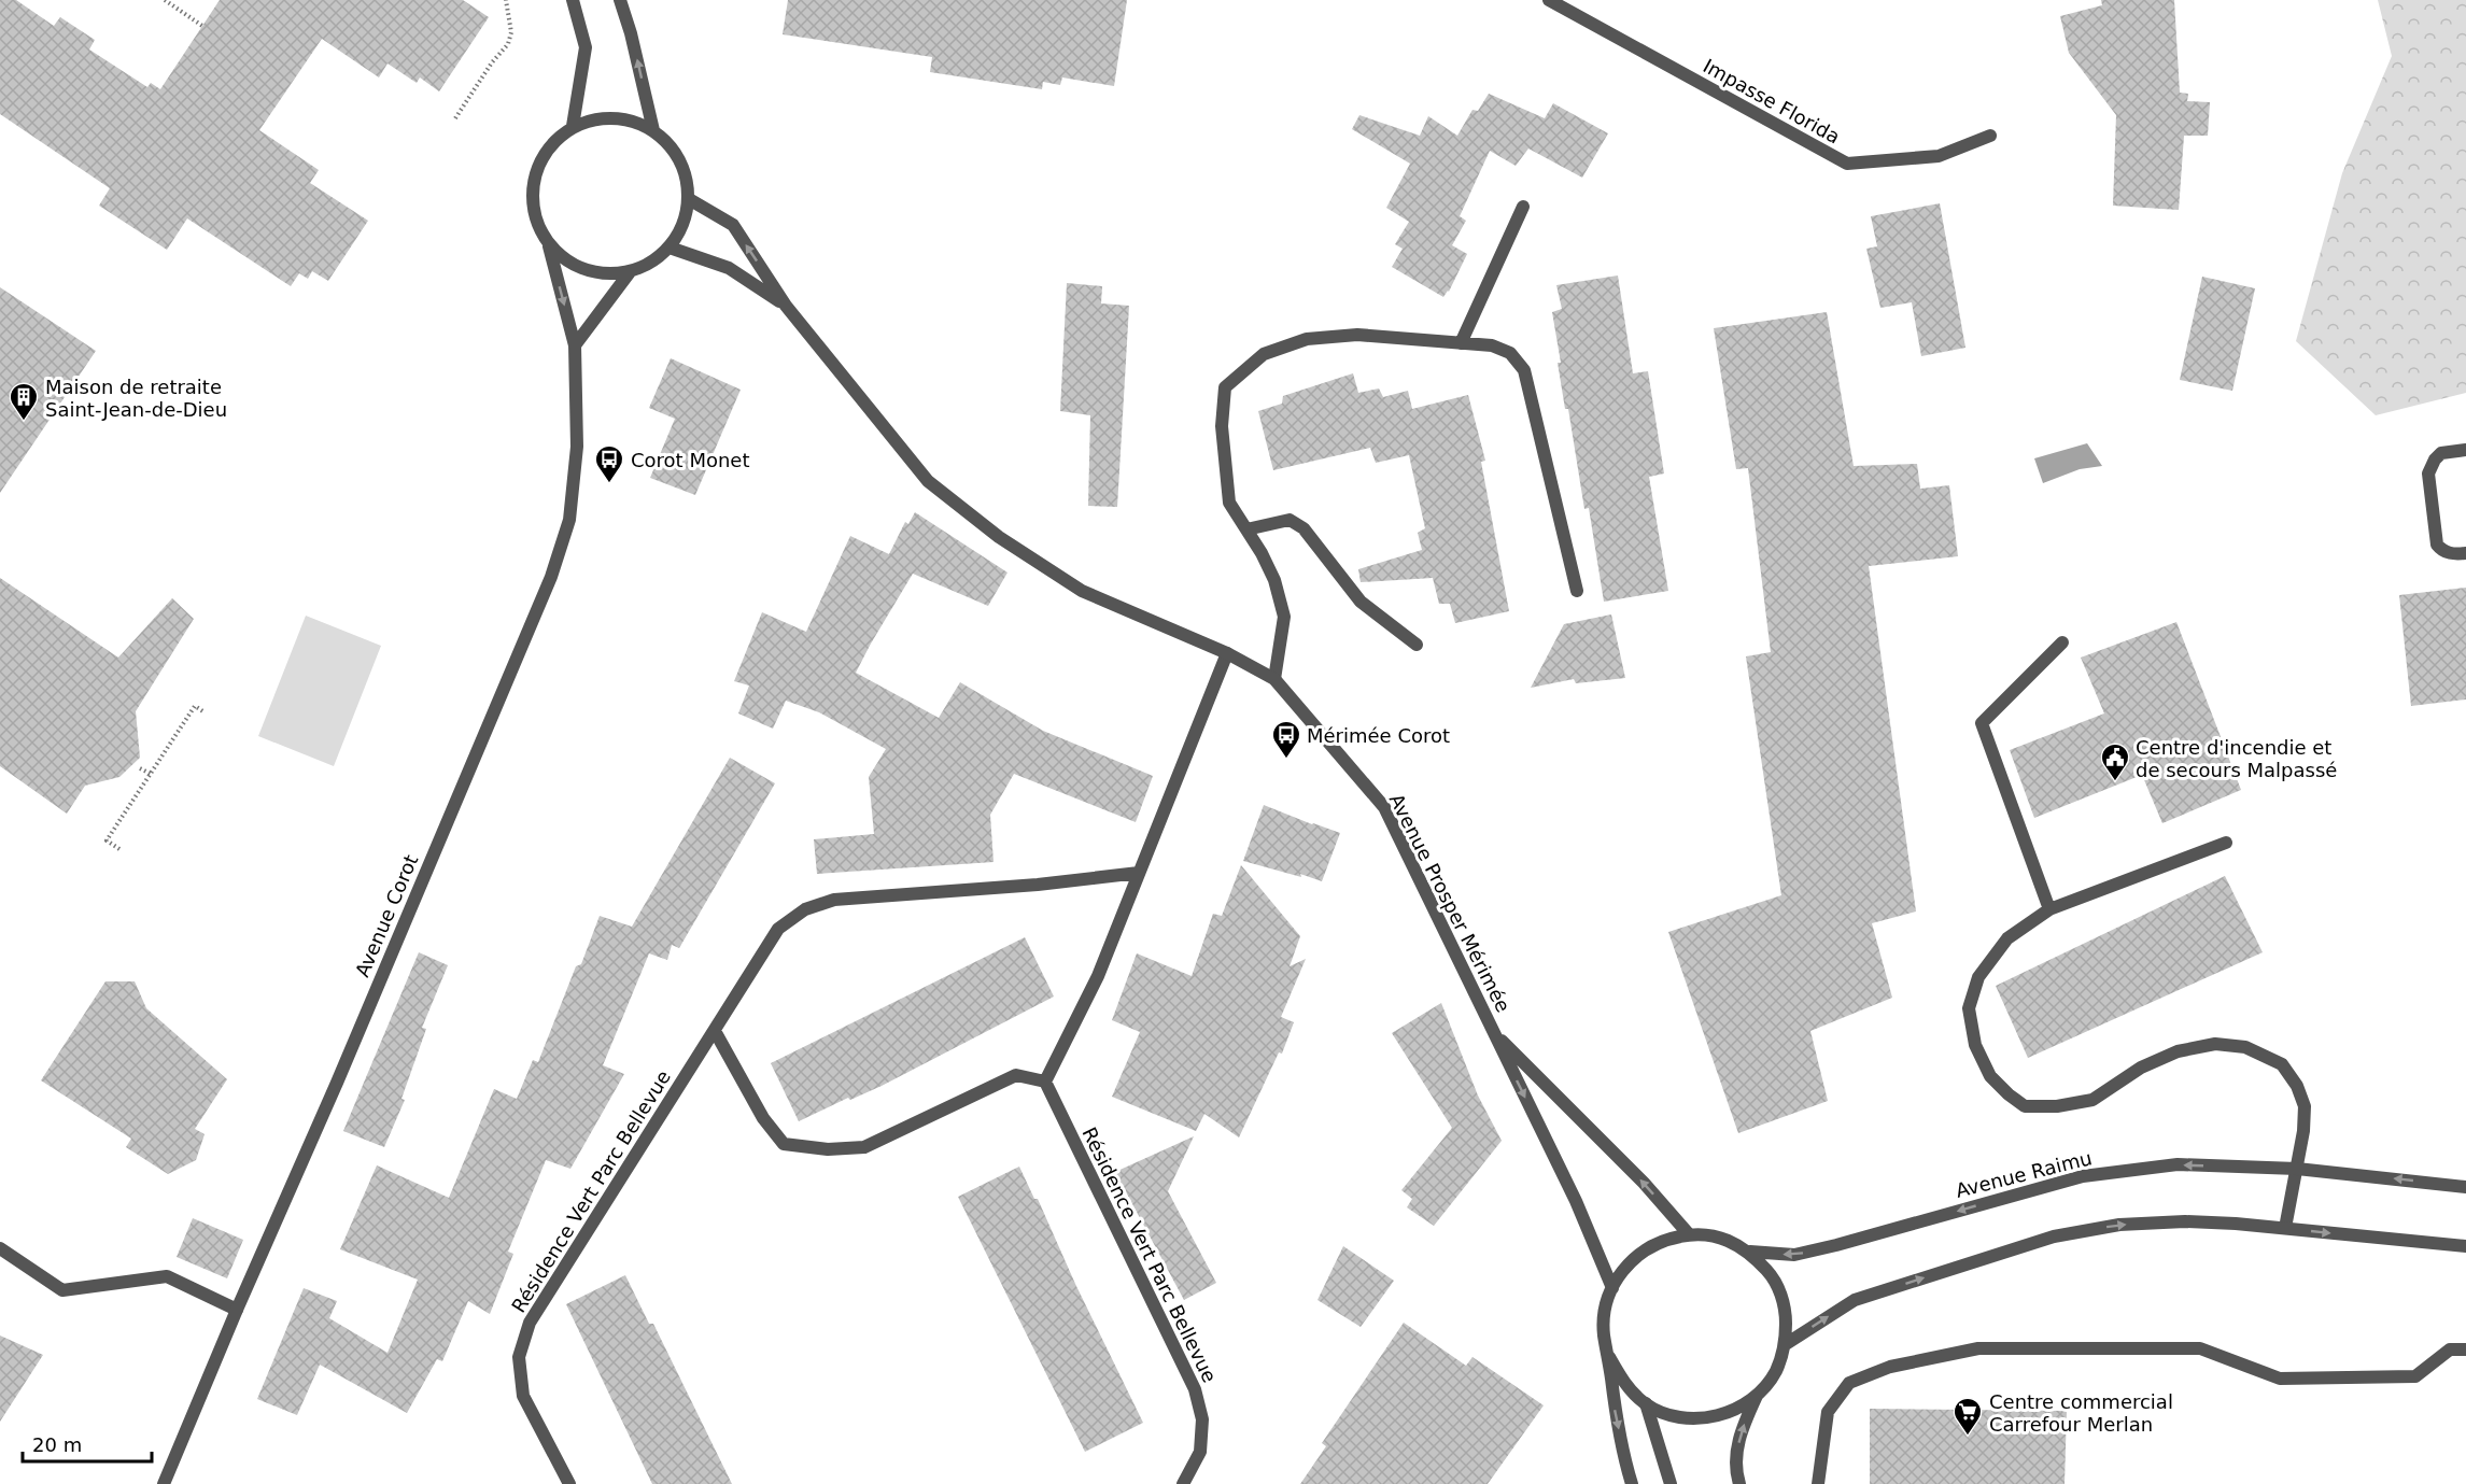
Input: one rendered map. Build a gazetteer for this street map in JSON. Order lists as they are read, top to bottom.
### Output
{
  "streets": {
    "street": [
      "Impasse Florida",
      "Avenue Prosper Mérimée",
      "Avenue Corot",
      "Avenue Raimu",
      "Résidence Vert Parc Bellevue"
    ]
  },
  "crossings": [
    ["Avenue Prosper Mérimée", "Avenue Corot"],
    ["Avenue Prosper Mérimée", "Avenue Raimu"]
  ],
  "places": {
    "building": ["Maison de retraite Saint-Jean-de-Dieu"],
    "bus stop": ["Corot Monet", "Mérimée Corot"],
    "public building": ["Centre d'incendie et de secours Malpassé"],
    "supermarket": ["Centre commercial Carrefour Merlan"]
  },
  "scale_bar": "20 m"
}
